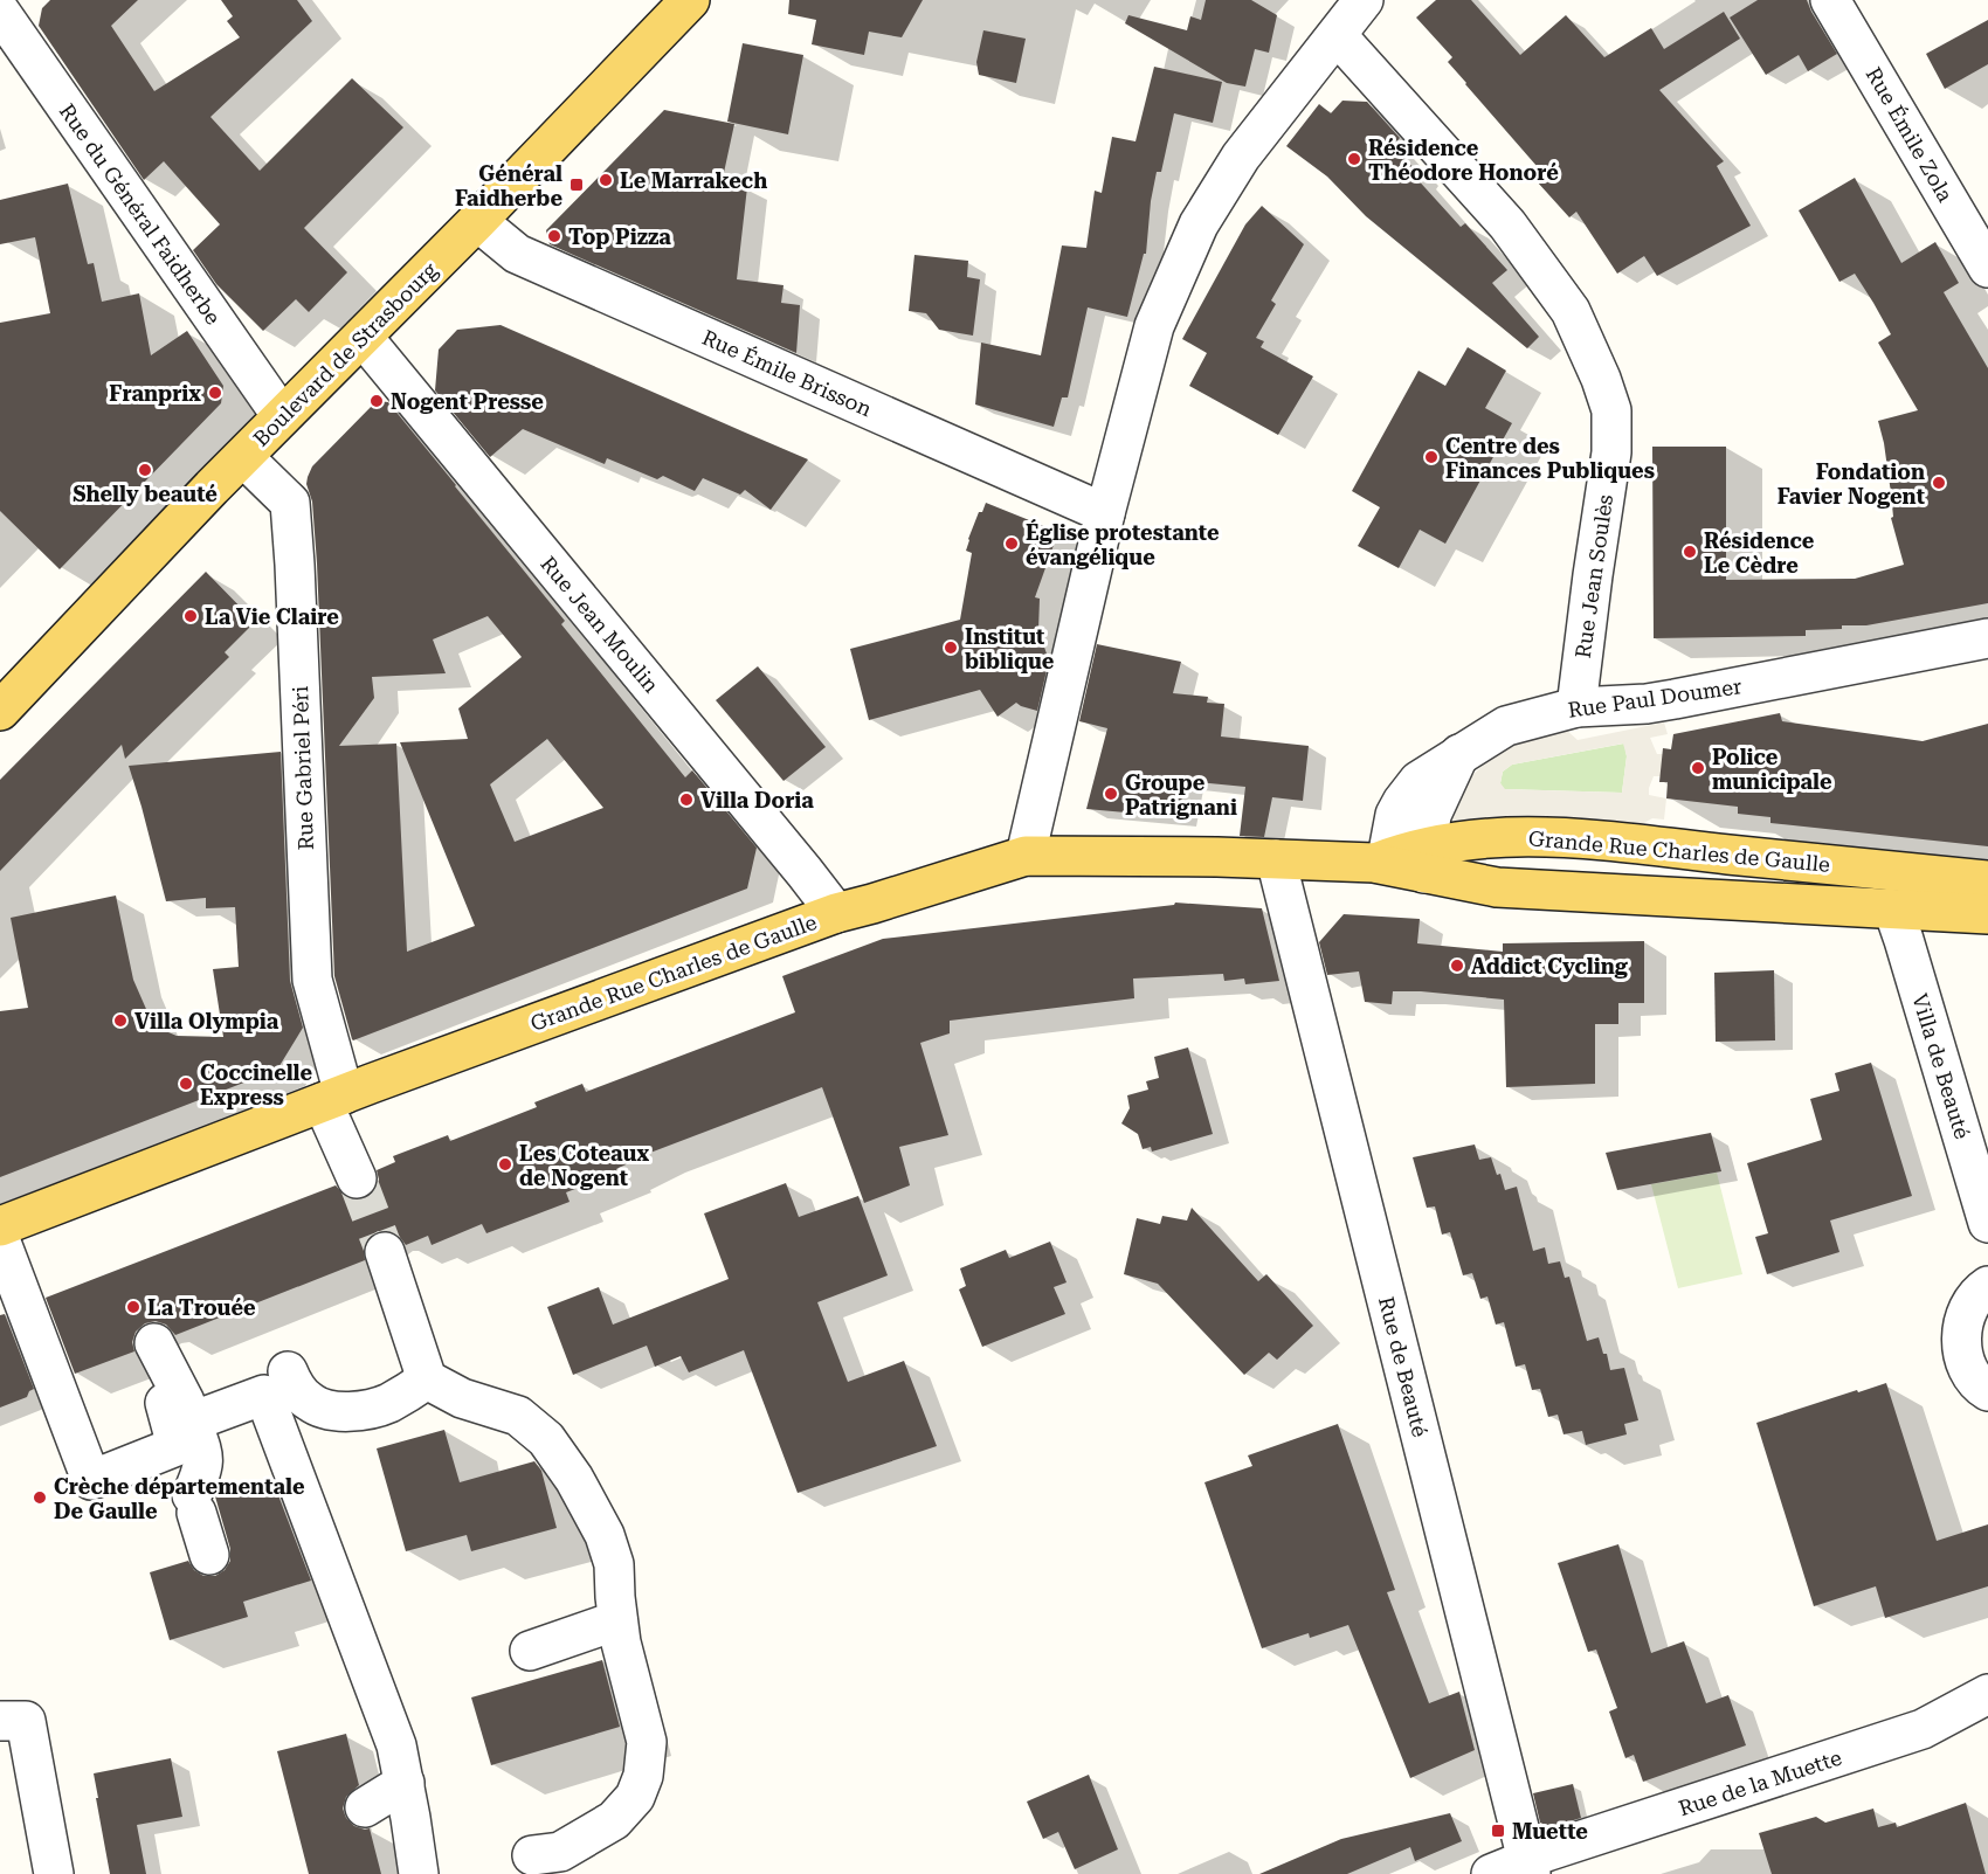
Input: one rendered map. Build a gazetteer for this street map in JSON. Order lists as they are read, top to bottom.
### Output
{
  "streets": {
    "main road": ["Boulevard de Strasbourg", "Grande Rue Charles de Gaulle"],
    "street": [
      "Rue Émile Zola",
      "Rue du Général Faidherbe",
      "Rue Émile Brisson",
      "Rue Jean Soulès",
      "Rue Jean Moulin",
      "Rue Paul Doumer",
      "Rue Gabriel Péri",
      "Villa de Beauté",
      "Rue de Beauté",
      "Rue de la Muette"
    ]
  },
  "crossings": [
    ["Rue du Général Faidherbe", "Boulevard de Strasbourg"],
    ["Boulevard de Strasbourg", "Rue Émile Brisson"],
    ["Boulevard de Strasbourg", "Rue Jean Moulin"],
    ["Boulevard de Strasbourg", "Rue Gabriel Péri"],
    ["Rue Jean Soulès", "Rue Paul Doumer"],
    ["Rue Jean Moulin", "Grande Rue Charles de Gaulle"],
    ["Rue Paul Doumer", "Grande Rue Charles de Gaulle"],
    ["Rue Gabriel Péri", "Grande Rue Charles de Gaulle"],
    ["Grande Rue Charles de Gaulle", "Villa de Beauté"],
    ["Grande Rue Charles de Gaulle", "Rue de Beauté"],
    ["Rue de Beauté", "Rue de la Muette"]
  ],
  "places": {
    "other": [
      "Résidence Théodore Honoré",
      "Le Marrakech",
      "Top Pizza",
      "Franprix",
      "Nogent Presse",
      "Centre des Finances Publiques",
      "Shelly beauté",
      "Fondation Favier Nogent",
      "Église protestante évangélique",
      "Résidence Le Cèdre",
      "La Vie Claire",
      "Institut biblique",
      "Police municipale",
      "Groupe Patrignani",
      "Villa Doria",
      "Addict Cycling",
      "Villa Olympia",
      "Coccinelle Express",
      "Les Coteaux de Nogent",
      "La Trouée",
      "Crèche départementale De Gaulle"
    ],
    "transit": ["Général Faidherbe", "Muette"]
  }
}
